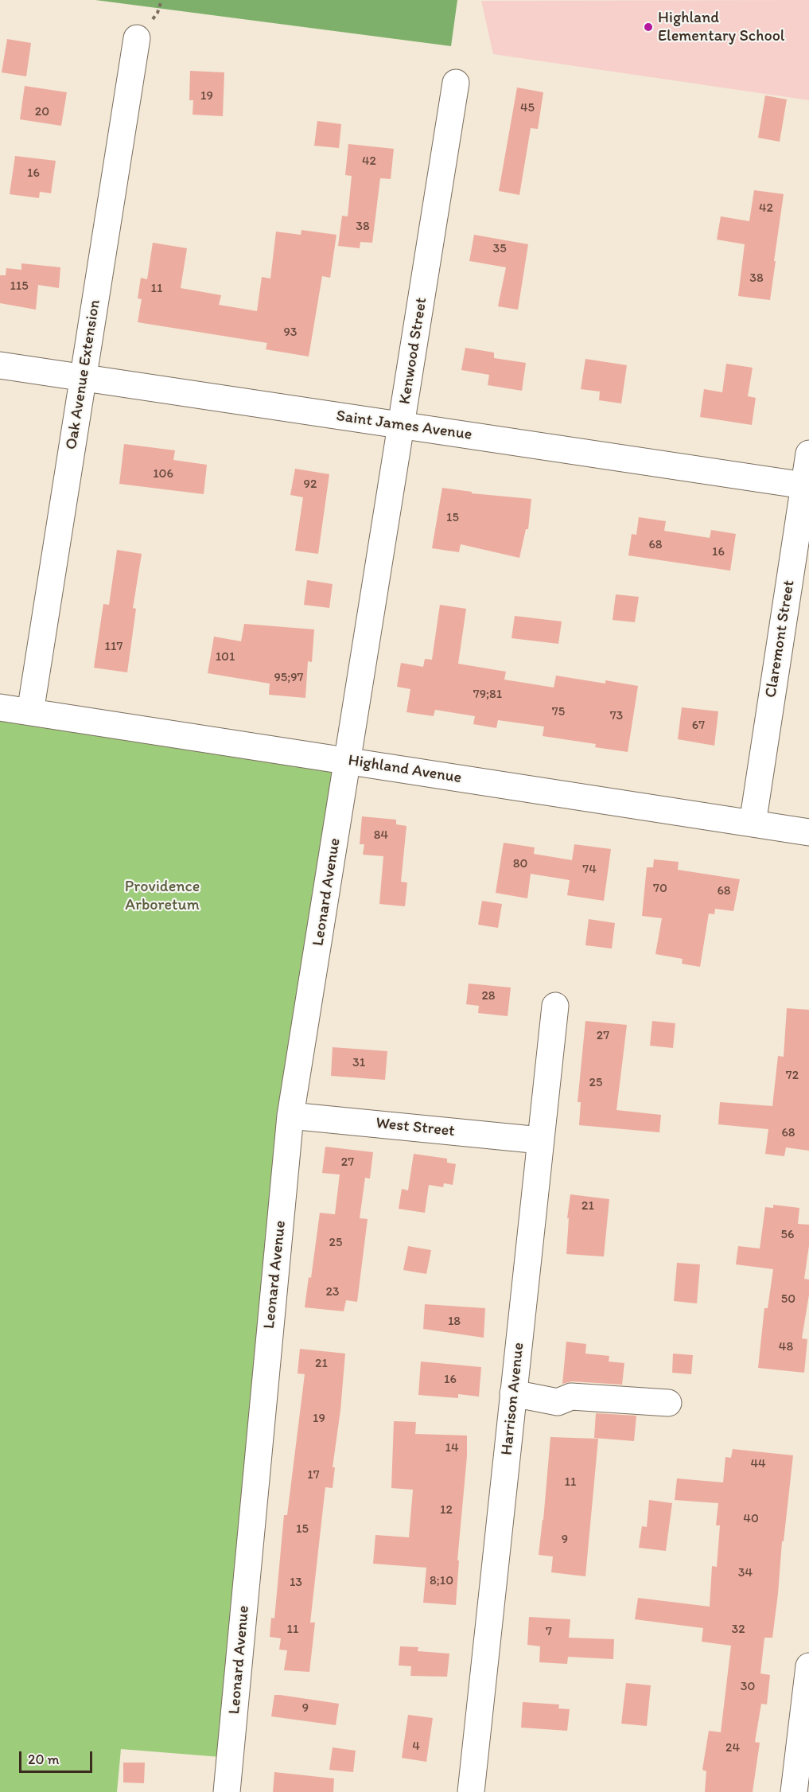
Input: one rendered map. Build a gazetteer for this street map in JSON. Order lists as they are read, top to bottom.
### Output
{
  "streets": {
    "street": [
      "Kenwood Street",
      "Oak Avenue Extension",
      "Saint James Avenue",
      "Claremont Street",
      "Highland Avenue",
      "Leonard Avenue",
      "West Street",
      "Harrison Avenue"
    ]
  },
  "crossings": [
    ["Kenwood Street", "Saint James Avenue"],
    ["Kenwood Street", "Highland Avenue"],
    ["Kenwood Street", "Leonard Avenue"],
    ["Oak Avenue Extension", "Saint James Avenue"],
    ["Oak Avenue Extension", "Highland Avenue"],
    ["Saint James Avenue", "Claremont Street"],
    ["Claremont Street", "Highland Avenue"],
    ["Highland Avenue", "Leonard Avenue"],
    ["Leonard Avenue", "West Street"],
    ["West Street", "Harrison Avenue"]
  ],
  "parks": ["Providence Arboretum"],
  "places": ["Highland Elementary School"],
  "house_numbers": [
    "19",
    "45",
    "20",
    "42",
    "16",
    "42",
    "38",
    "35",
    "38",
    "115",
    "11",
    "93",
    "106",
    "92",
    "15",
    "68",
    "16",
    "117",
    "101",
    "95;97",
    "79;81",
    "75",
    "73",
    "67",
    "84",
    "80",
    "74",
    "70",
    "68",
    "28",
    "27",
    "31",
    "72",
    "25",
    "68",
    "27",
    "21",
    "56",
    "25",
    "23",
    "50",
    "18",
    "48",
    "21",
    "16",
    "19",
    "14",
    "44",
    "17",
    "11",
    "12",
    "40",
    "15",
    "9",
    "34",
    "8;10",
    "13",
    "11",
    "32",
    "7",
    "30",
    "9",
    "4",
    "24"
  ],
  "scale_bar": "20 m"
}
